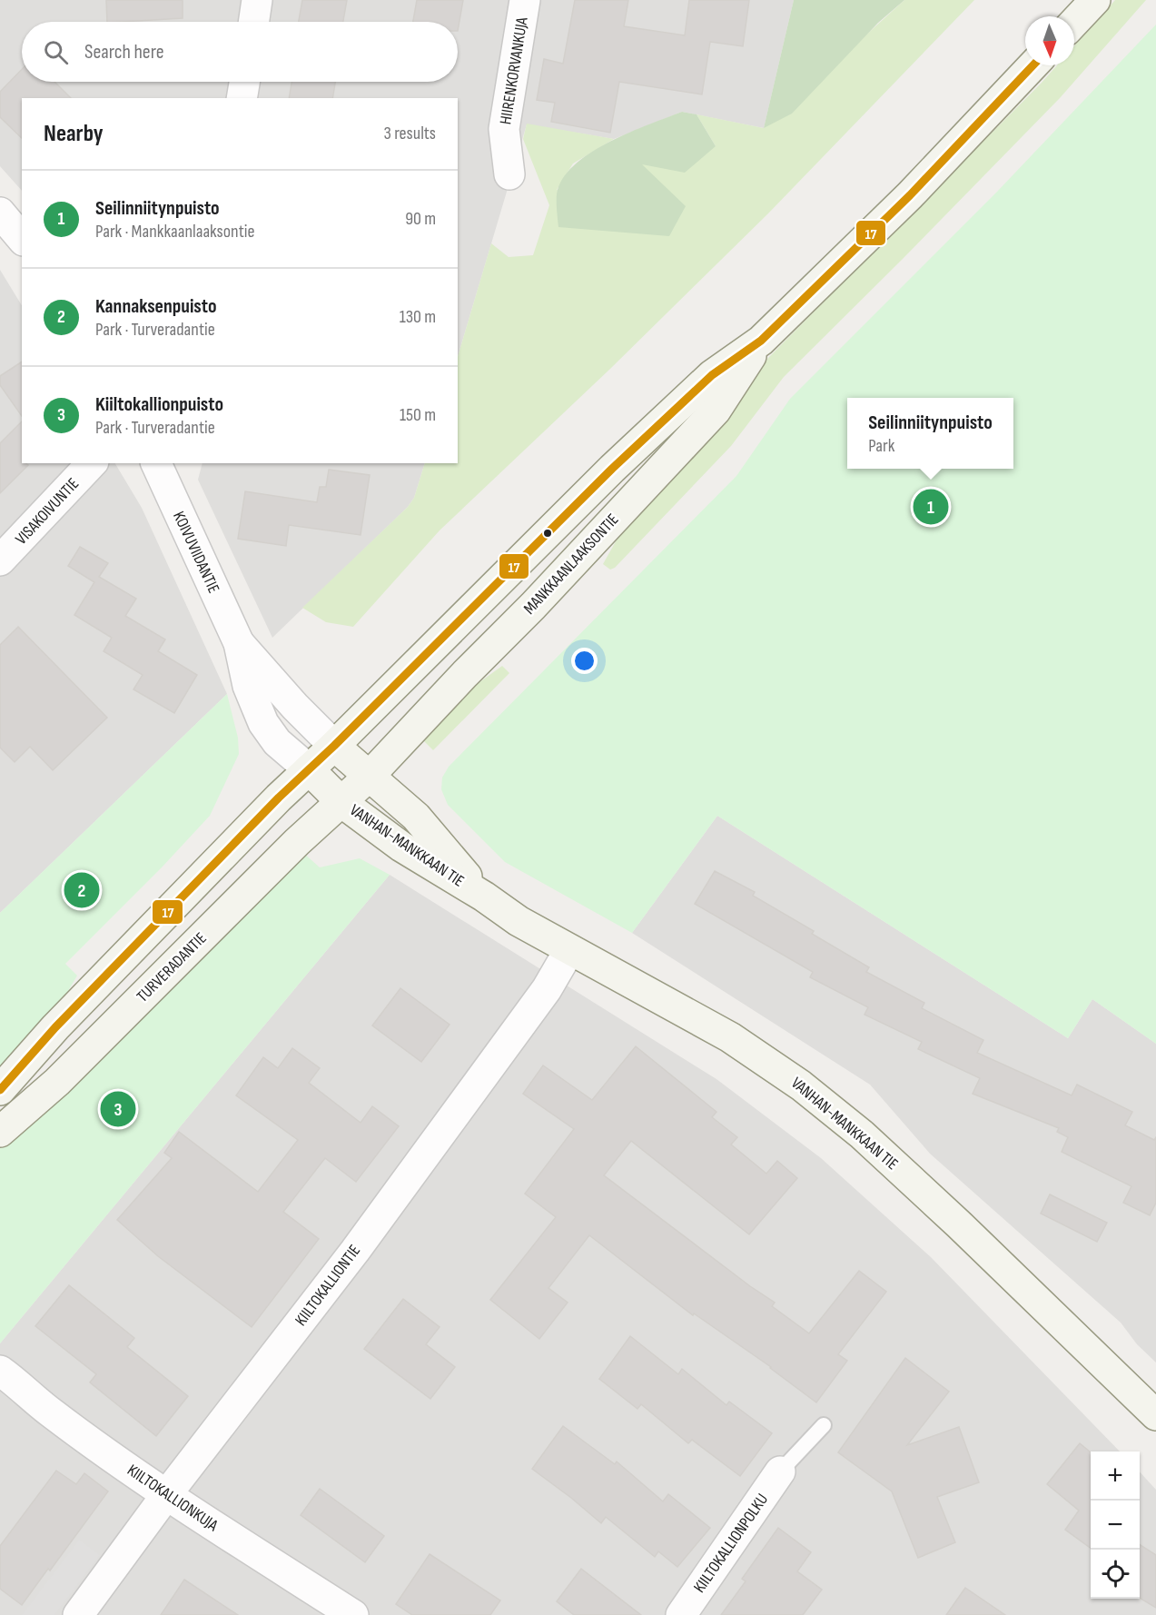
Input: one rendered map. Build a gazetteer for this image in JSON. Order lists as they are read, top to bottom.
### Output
{
  "streets": {
    "main road": ["MANKKAANLAAKSONTIE", "VANHAN-MANKKAAN TIE", "TURVERADANTIE"],
    "street": [
      "HIIRENKORVANKUJA",
      "VISAKOIVUNTIE",
      "KOIVUVIIDANTIE",
      "KIILTOKALLIONTIE",
      "KIILTOKALLIONKUJA",
      "KIILTOKALLIONPOLKU"
    ]
  },
  "crossings": [
    ["KOIVUVIIDANTIE", "MANKKAANLAAKSONTIE"],
    ["KOIVUVIIDANTIE", "VANHAN-MANKKAAN TIE"],
    ["MANKKAANLAAKSONTIE", "VANHAN-MANKKAAN TIE"],
    ["MANKKAANLAAKSONTIE", "TURVERADANTIE"],
    ["VANHAN-MANKKAAN TIE", "TURVERADANTIE"],
    ["VANHAN-MANKKAAN TIE", "KIILTOKALLIONTIE"],
    ["KIILTOKALLIONTIE", "KIILTOKALLIONKUJA"]
  ],
  "lines": ["transit line 17"],
  "north": "bottom",
  "page": {
    "search": "Search here",
    "heading": ["Nearby", "3 results"],
    "list": [
      {
        "mark": "1",
        "name": "Seilinniitynpuisto",
        "note": "Park · Mankkaanlaaksontie",
        "value": "90 m"
      },
      {
        "mark": "2",
        "name": "Kannaksenpuisto",
        "note": "Park · Turveradantie",
        "value": "130 m"
      },
      {
        "mark": "3",
        "name": "Kiiltokallionpuisto",
        "note": "Park · Turveradantie",
        "value": "150 m"
      }
    ],
    "popup": ["Seilinniitynpuisto", "Park"],
    "pins": ["1", "2", "3"],
    "map_buttons": ["+", "−"]
  }
}
